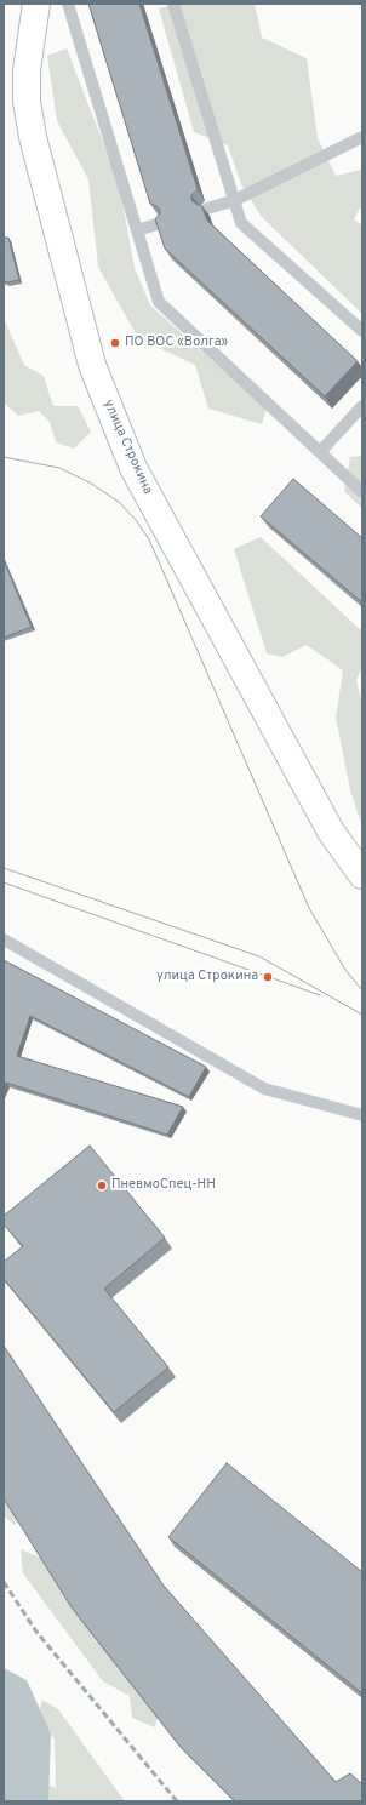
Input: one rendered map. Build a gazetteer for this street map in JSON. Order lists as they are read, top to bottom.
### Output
{
  "streets": {
    "street": ["улица Строкина"]
  },
  "places": ["ПО ВОС «Волга»", "улица Строкина", "ПневмоСпец-НН"]
}
